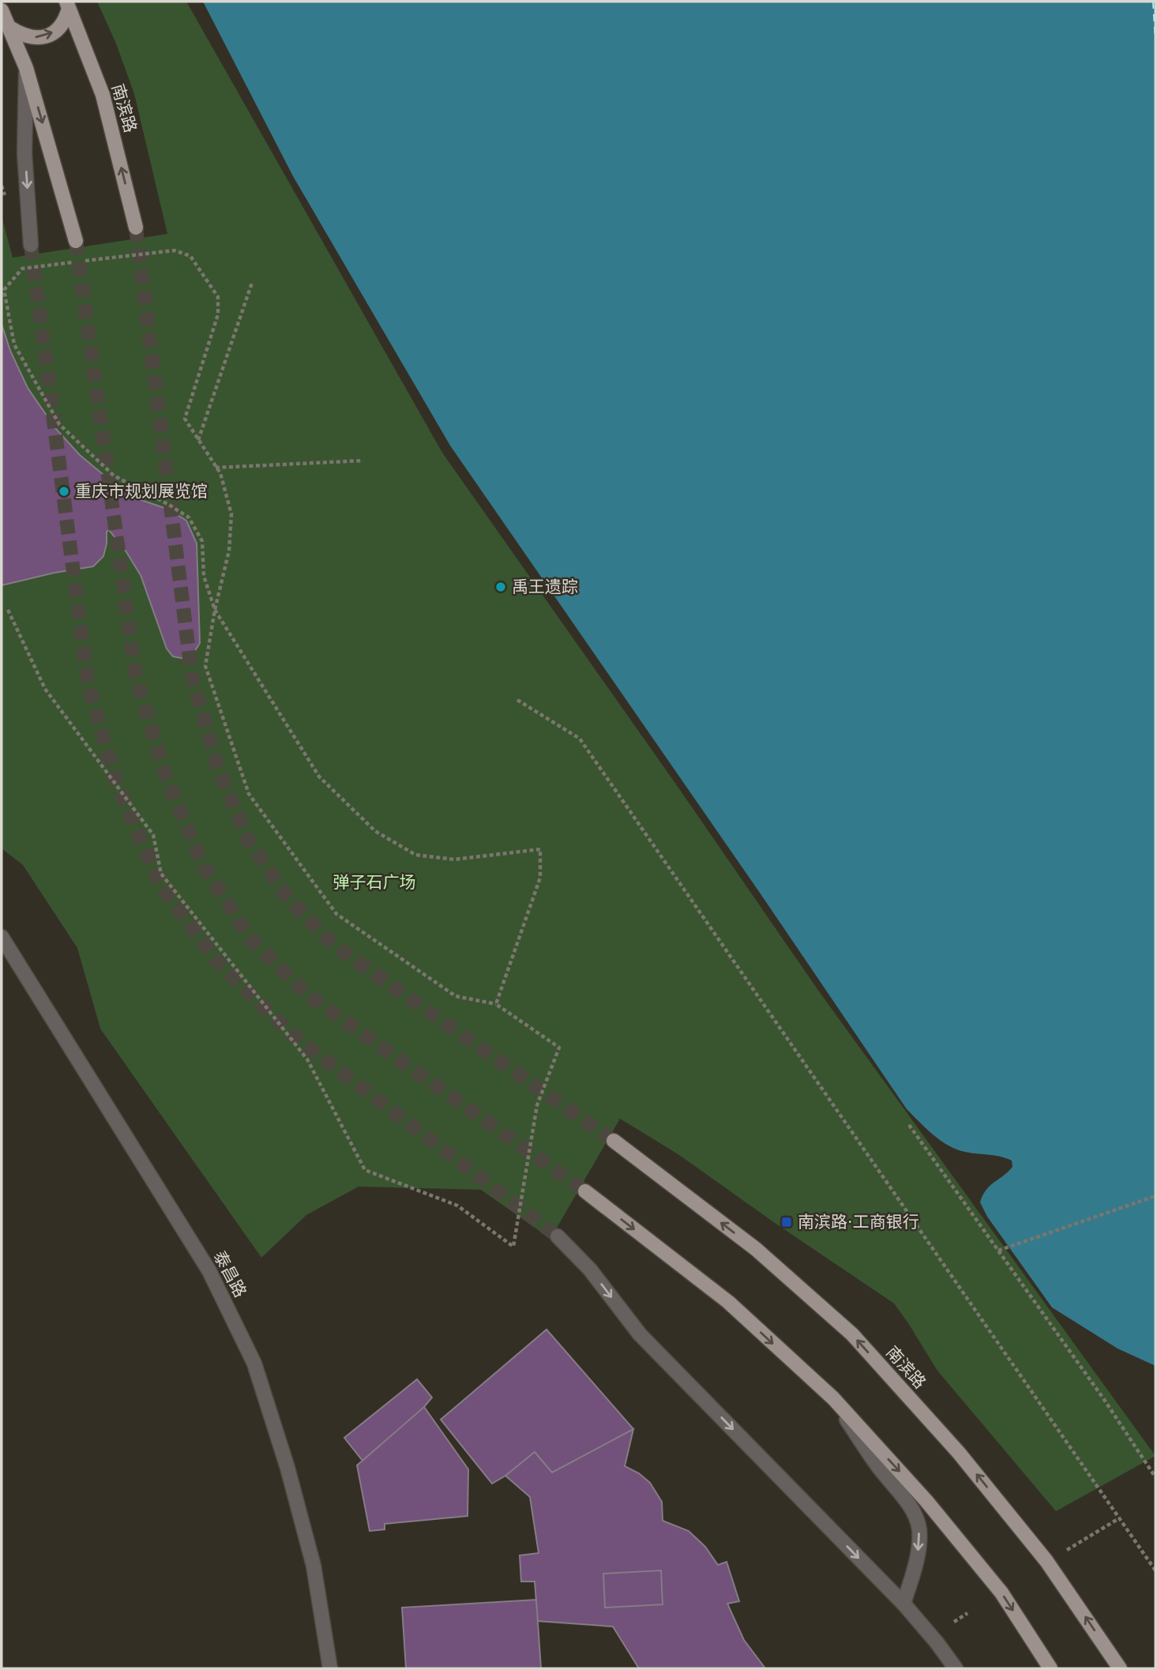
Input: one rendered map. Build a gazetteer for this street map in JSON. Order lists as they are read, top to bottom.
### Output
{
  "streets": {
    "main road": ["南滨路"],
    "street": ["泰昌路"]
  },
  "parks": ["弹子石广场"],
  "places": {
    "other": ["重庆市规划展览馆", "禹王遗踪"],
    "transit": ["南滨路·工商银行"]
  }
}
